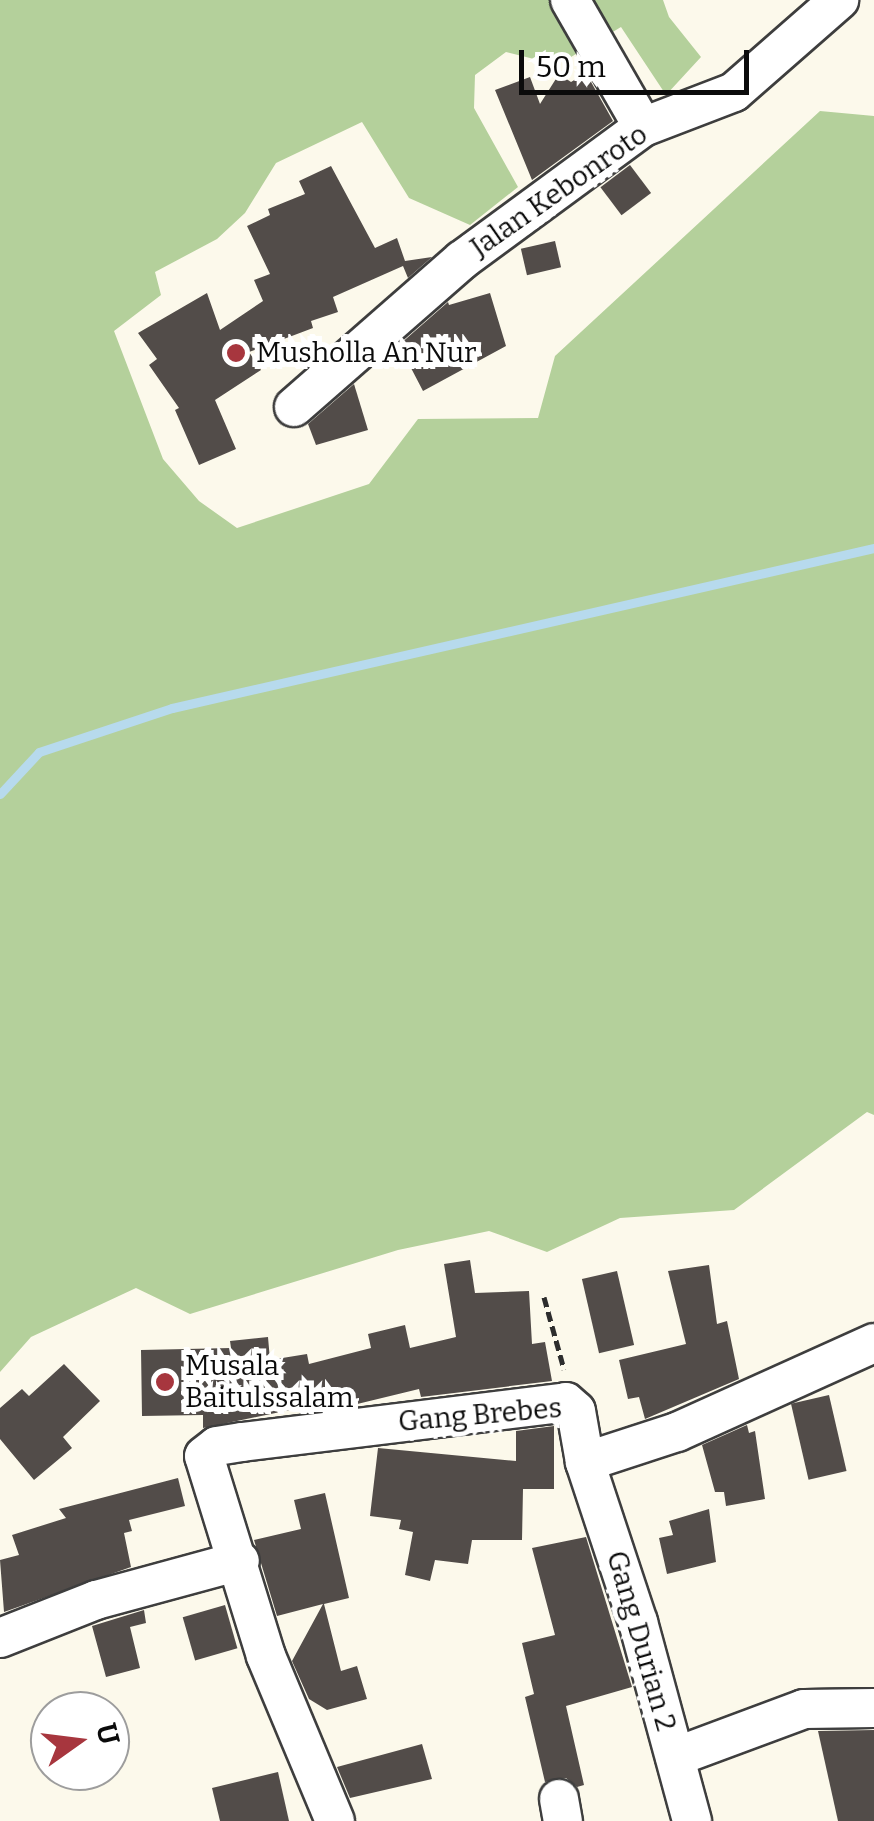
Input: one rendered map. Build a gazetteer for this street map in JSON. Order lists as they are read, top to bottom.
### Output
{
  "streets": {
    "street": ["Jalan Kebonroto", "Gang Brebes", "Gang Durian 2"]
  },
  "crossings": [
    ["Gang Brebes", "Gang Durian 2"]
  ],
  "places": ["Musholla An Nur", "Musala Baitulssalam"],
  "scale_bar": "50 m",
  "north": "right"
}
